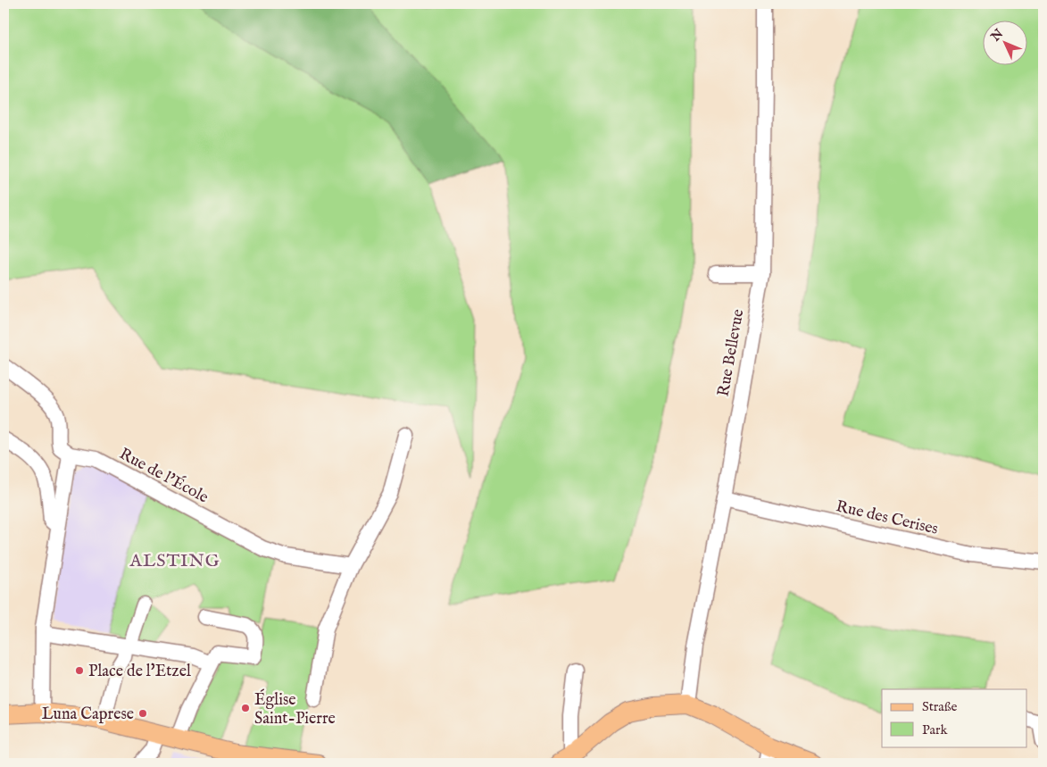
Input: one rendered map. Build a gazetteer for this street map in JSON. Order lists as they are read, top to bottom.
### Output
{
  "streets": {
    "street": ["Rue Bellevue", "Rue de l'École", "Rue des Cerises"]
  },
  "crossings": [
    ["Rue Bellevue", "Rue des Cerises"]
  ],
  "districts": ["ALSTING"],
  "places": ["Place de l'Etzel", "Église Saint-Pierre", "Luna Caprese"],
  "legend": ["Straße", "Park"],
  "north": "top left"
}
